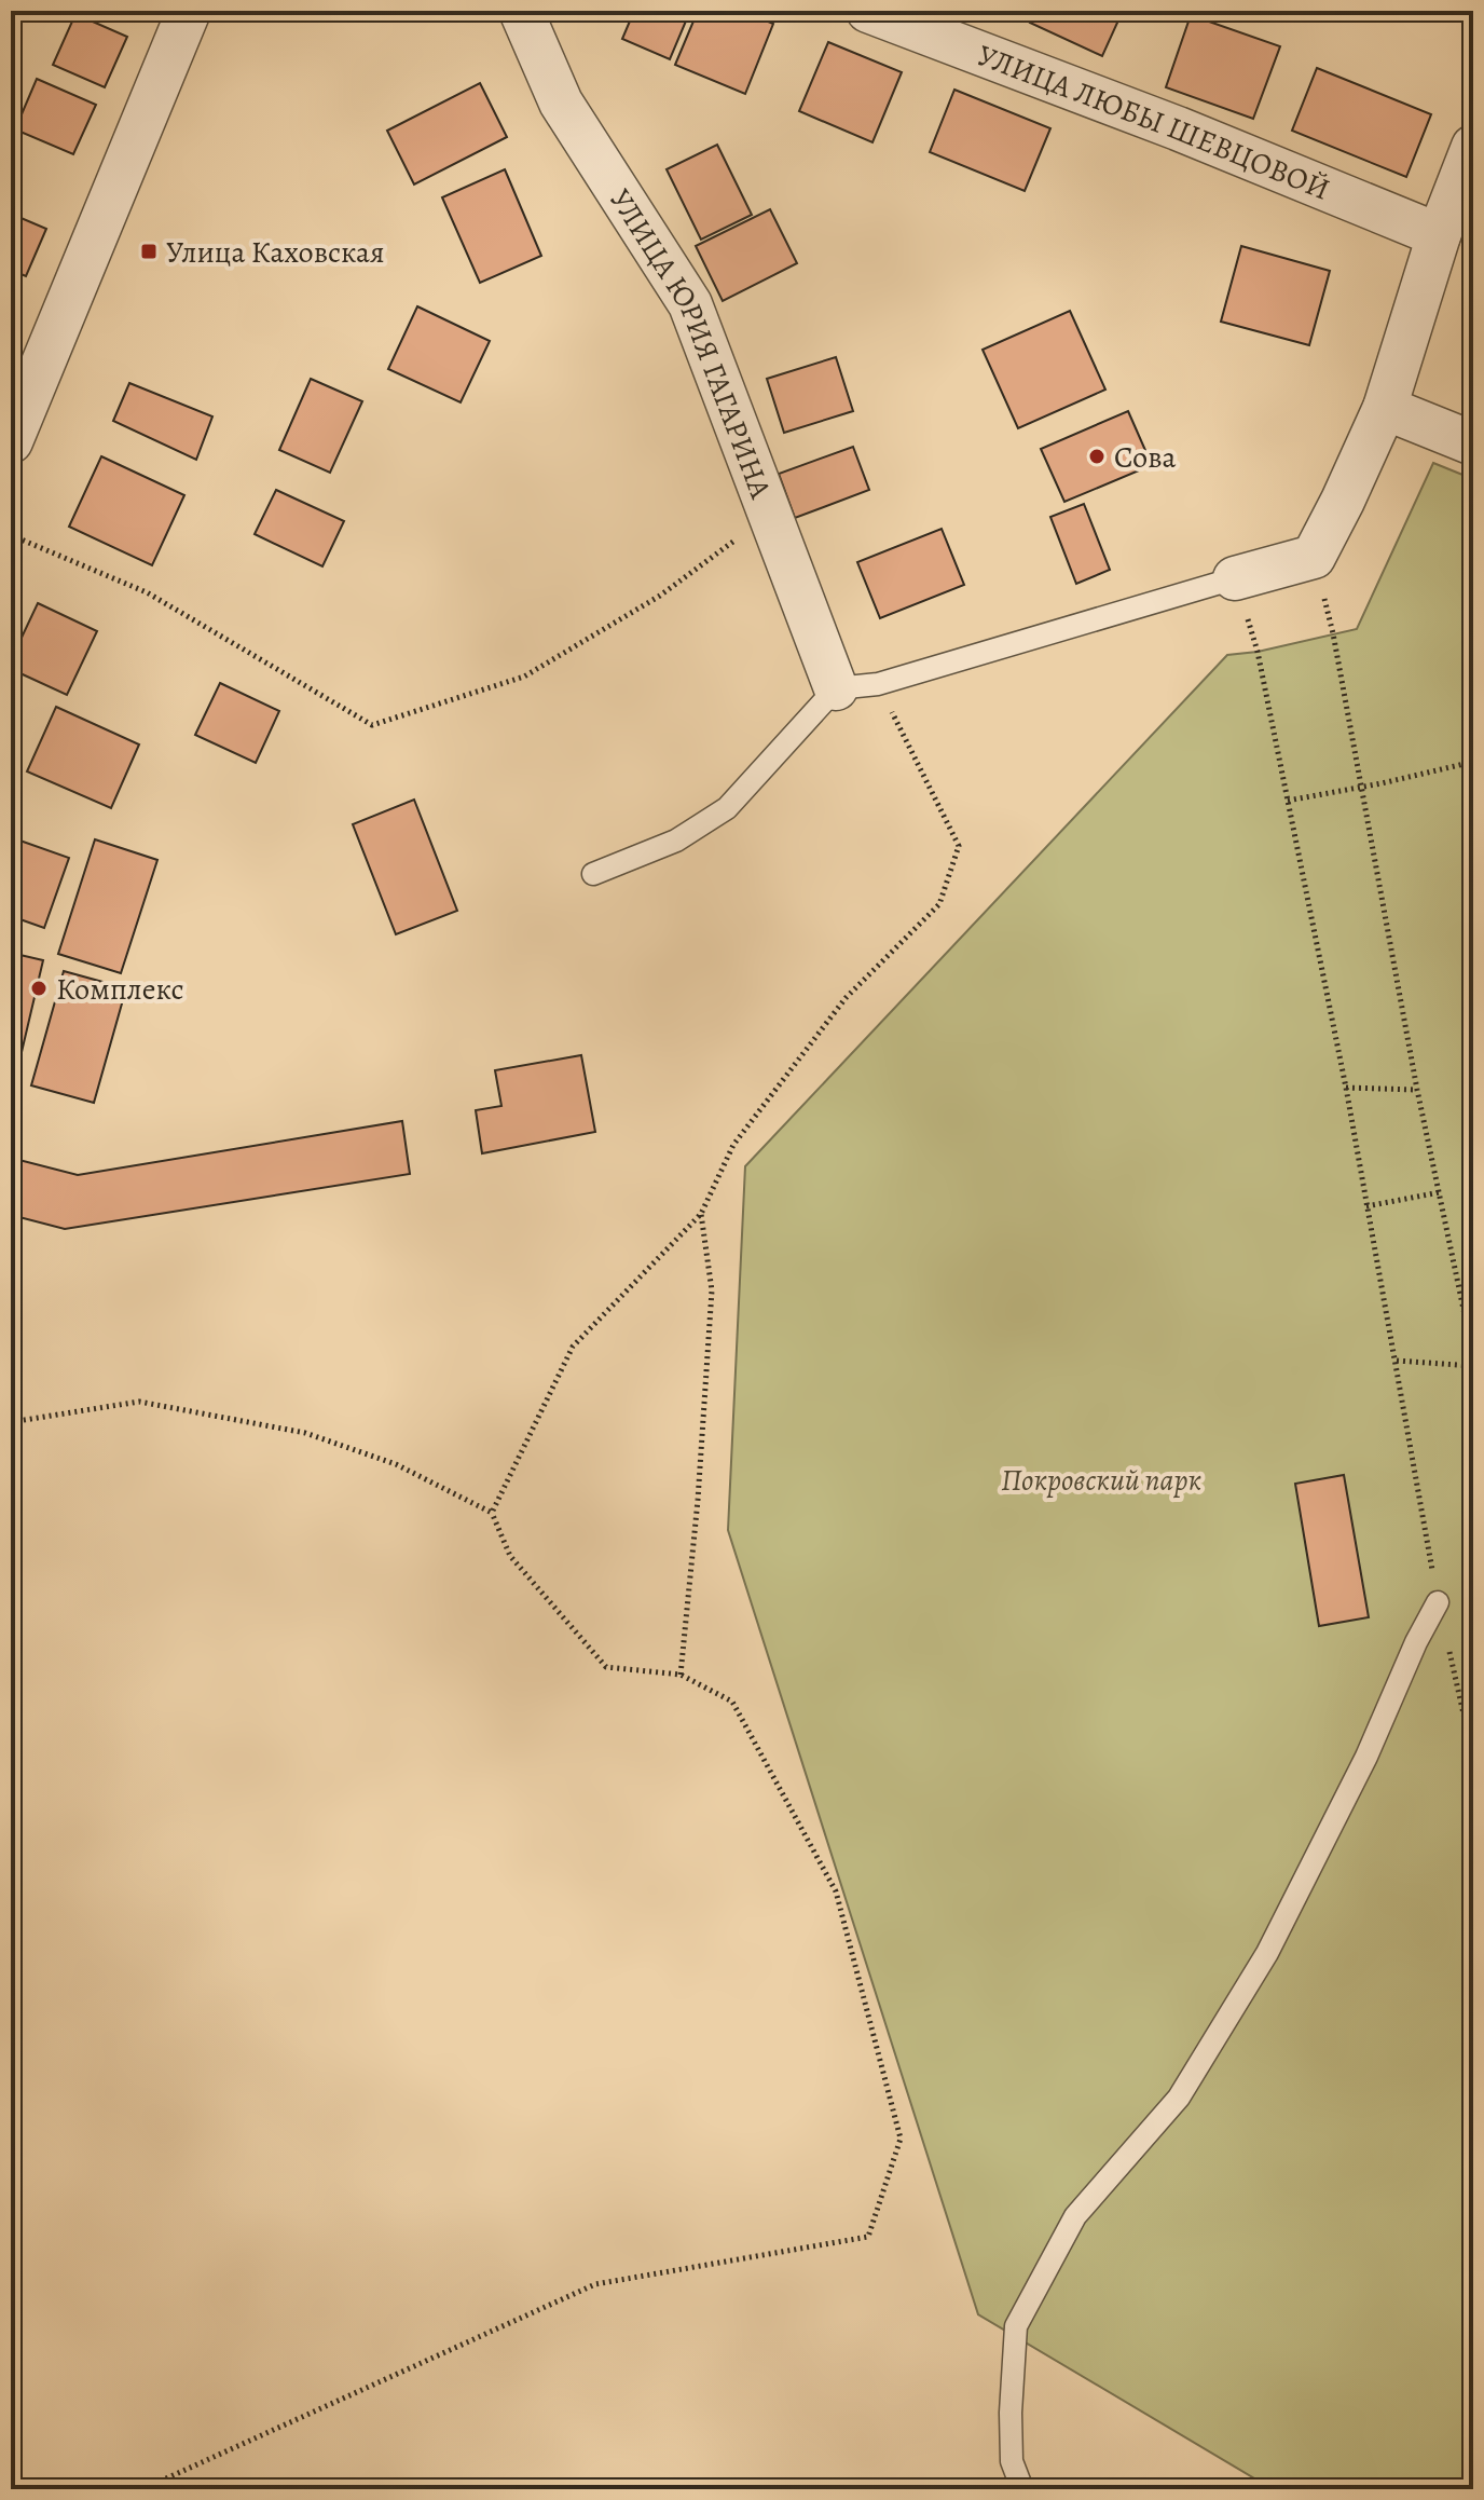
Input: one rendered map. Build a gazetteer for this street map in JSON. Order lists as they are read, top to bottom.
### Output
{
  "streets": {
    "street": ["УЛИЦА ЛЮБЫ ШЕВЦОВОЙ", "УЛИЦА ЮРИЯ ГАГАРИНА"]
  },
  "parks": ["Покровский парк"],
  "places": {
    "transit": ["Улица Каховская"],
    "other": ["Сова", "Комплекс"]
  }
}
